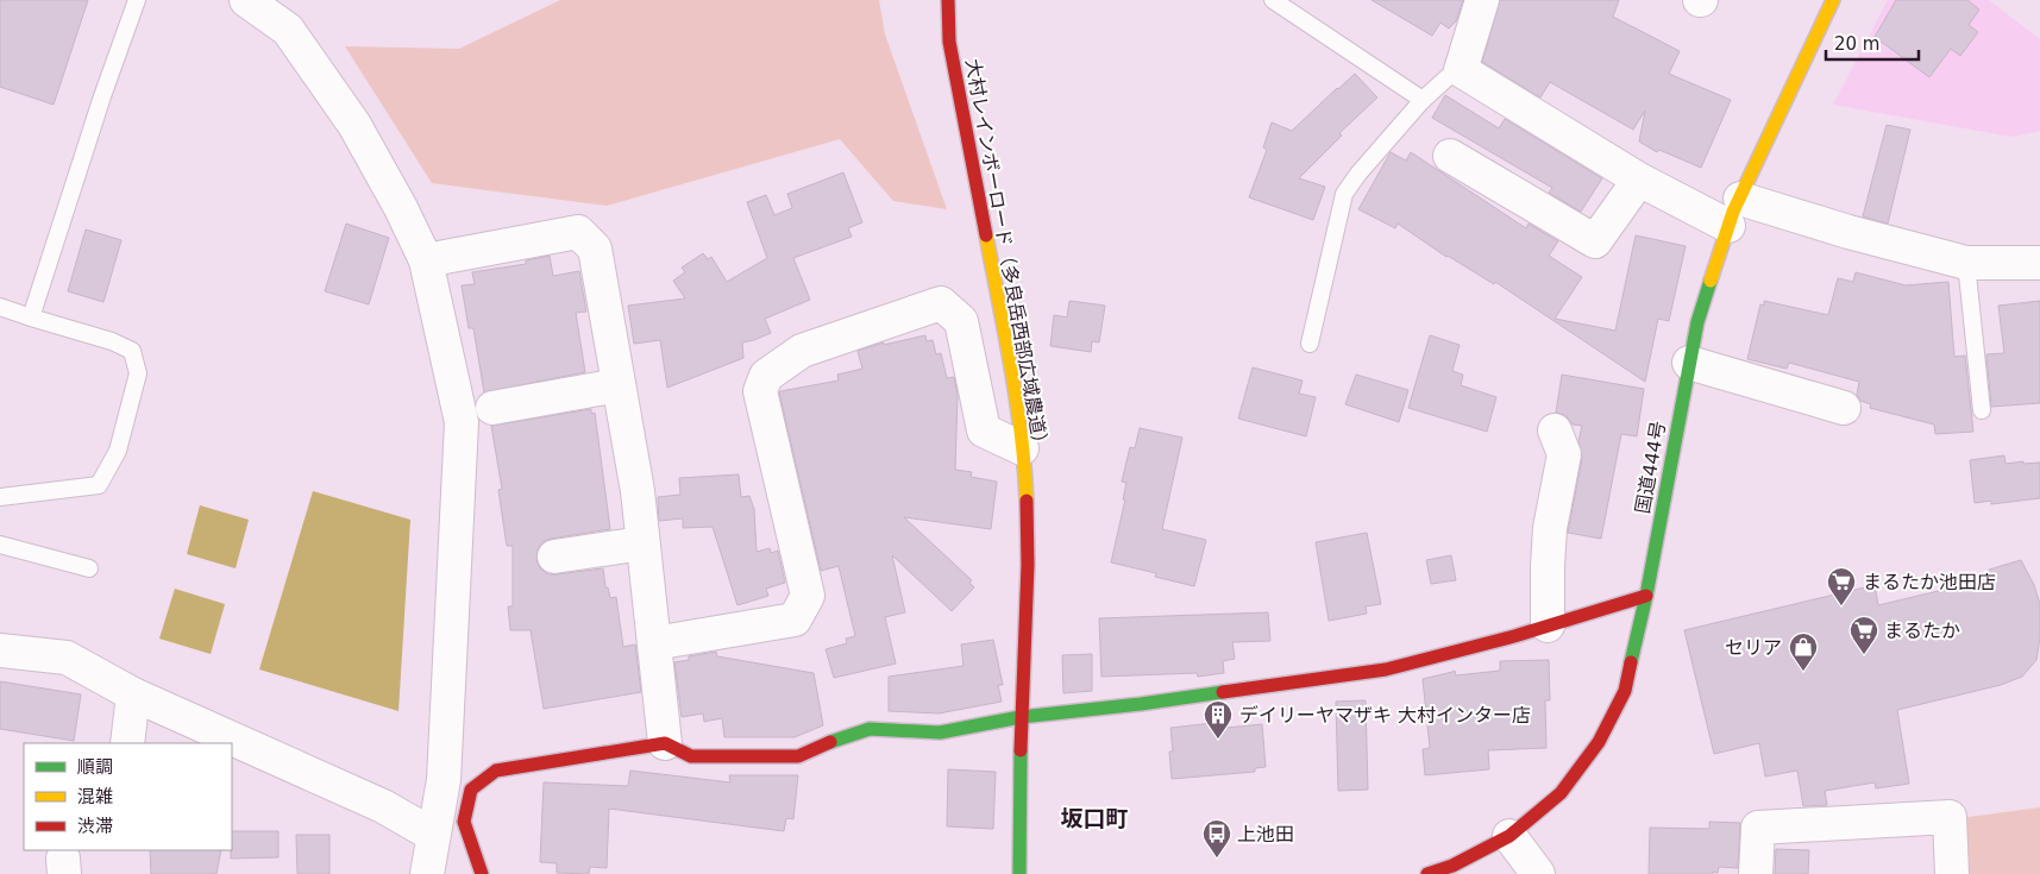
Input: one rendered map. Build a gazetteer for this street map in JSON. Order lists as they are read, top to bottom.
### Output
{
  "streets": {
    "main road": ["大村レインボーロード（多良岳西部広域農道）", "国道444号"]
  },
  "districts": ["坂口町"],
  "places": {
    "supermarket": ["まるたか池田店", "まるたか"],
    "shop": ["セリア"],
    "building": ["デイリーヤマザキ 大村インター店"],
    "bus stop": ["上池田"]
  },
  "legend": ["順調", "混雑", "渋滞"],
  "scale_bar": "20 m"
}
